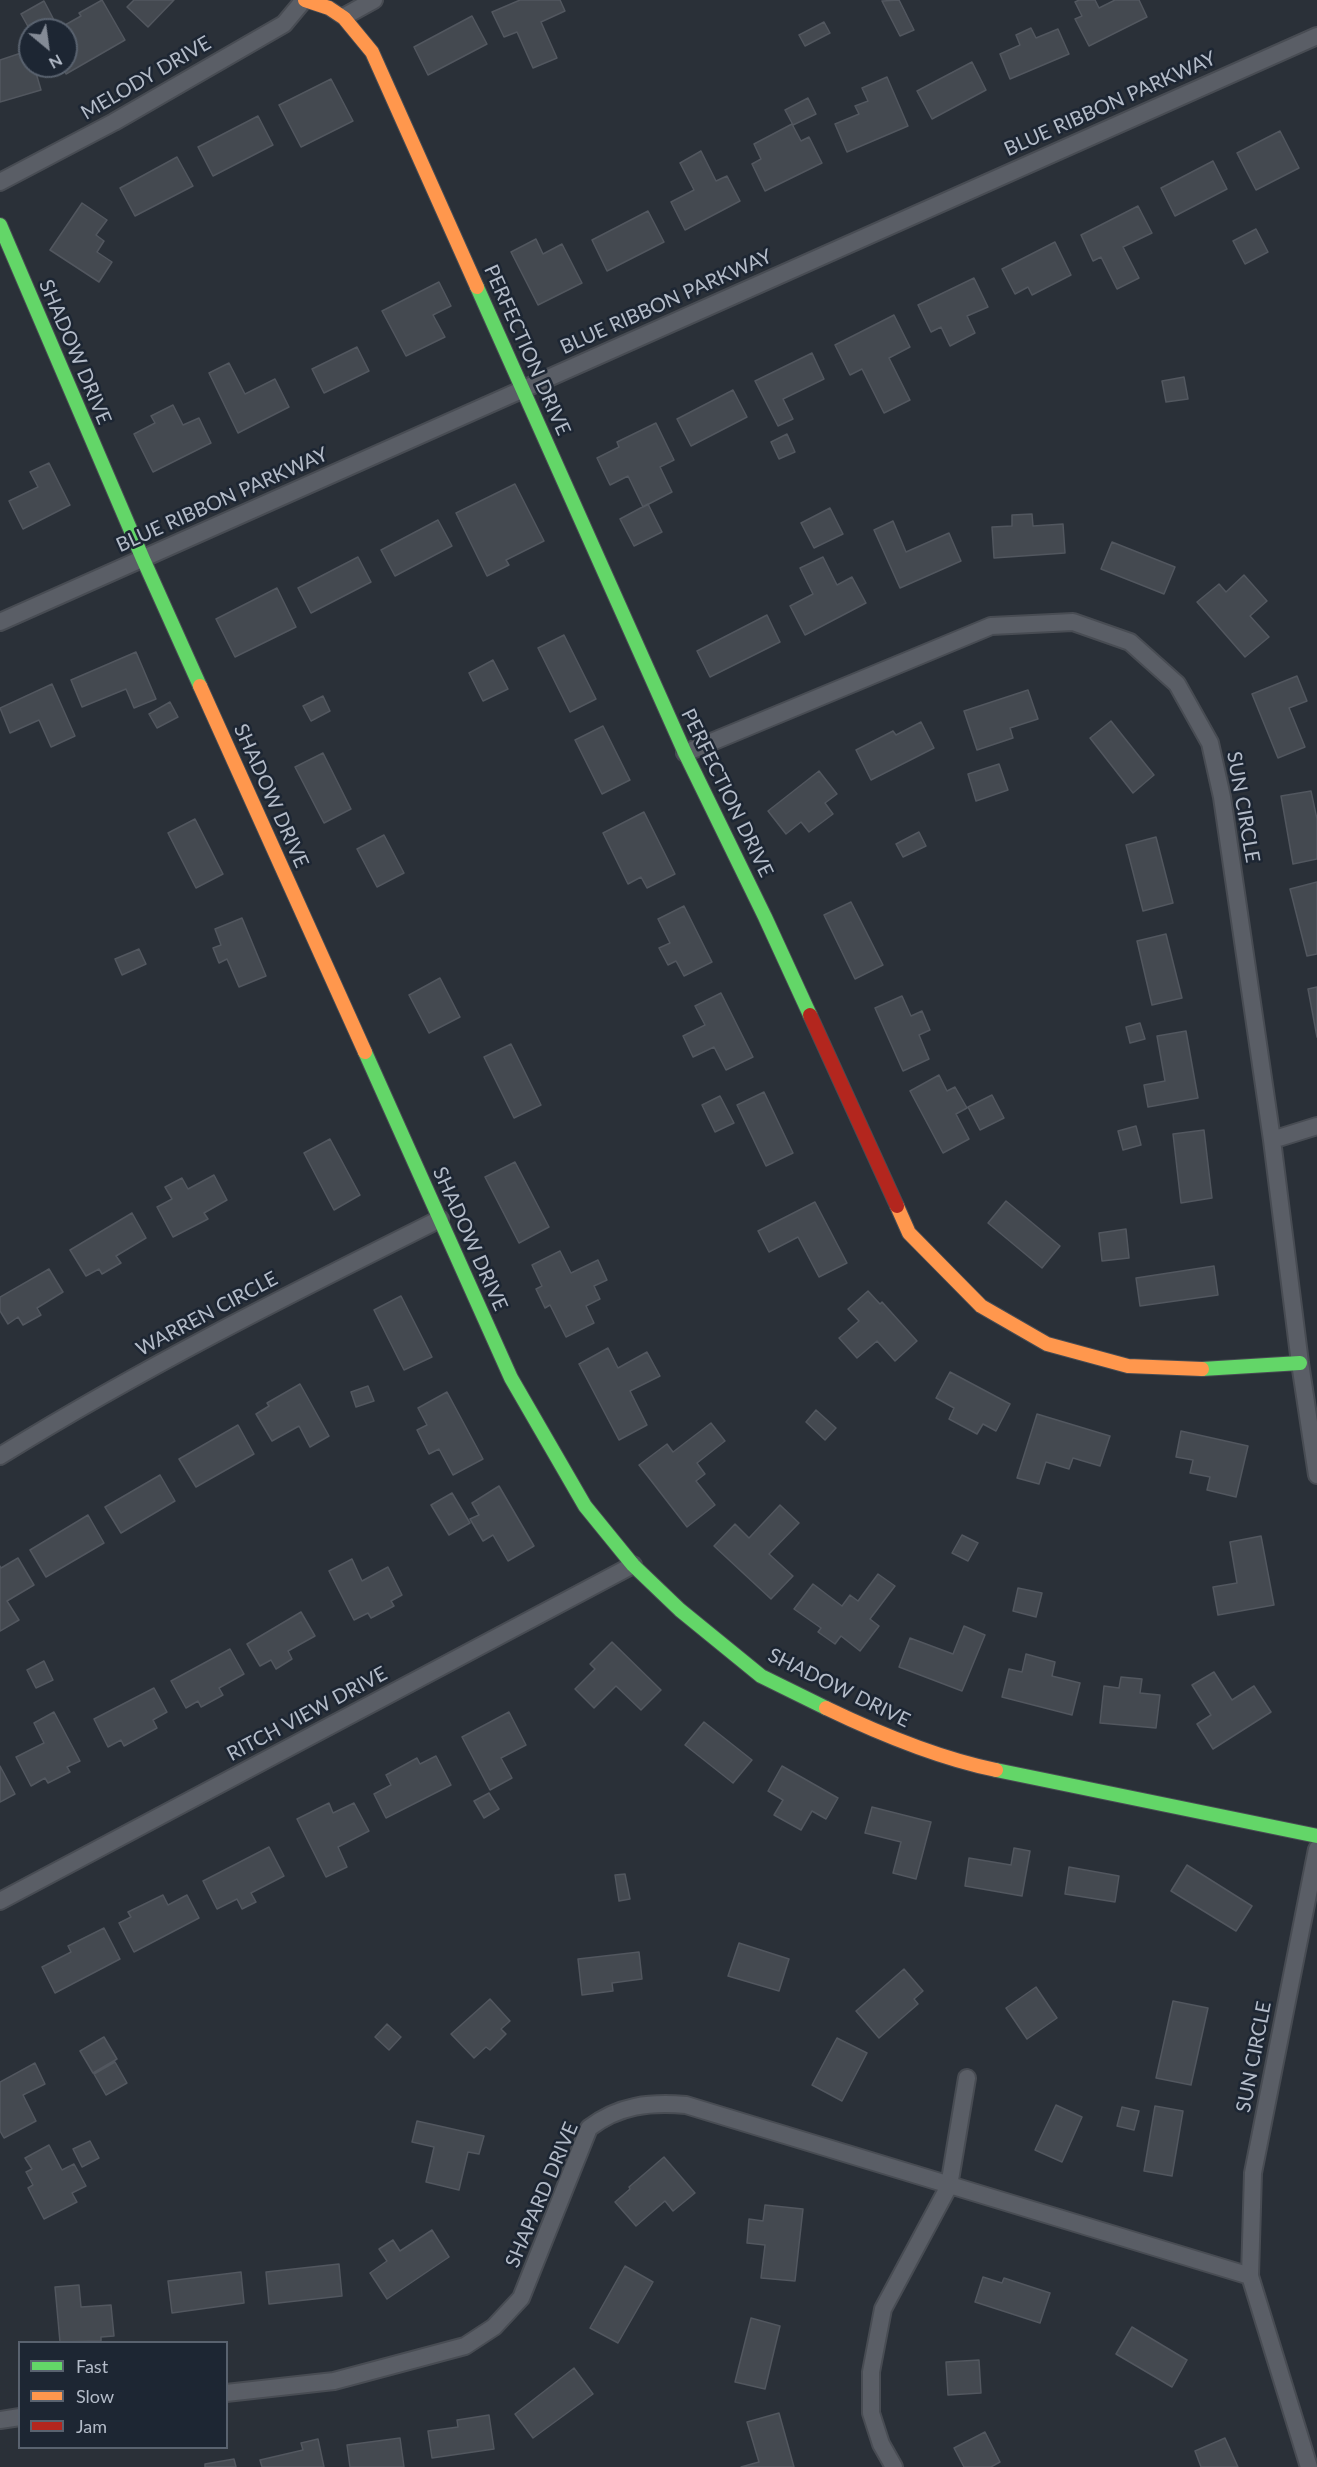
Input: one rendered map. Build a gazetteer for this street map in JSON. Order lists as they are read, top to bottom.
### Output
{
  "streets": {
    "street": [
      "MELODY DRIVE",
      "BLUE RIBBON PARKWAY",
      "PERFECTION DRIVE",
      "SHADOW DRIVE",
      "SUN CIRCLE",
      "WARREN CIRCLE",
      "RITCH VIEW DRIVE",
      "SHAPARD DRIVE"
    ]
  },
  "crossings": [
    ["MELODY DRIVE", "PERFECTION DRIVE"],
    ["BLUE RIBBON PARKWAY", "PERFECTION DRIVE"],
    ["BLUE RIBBON PARKWAY", "SHADOW DRIVE"],
    ["PERFECTION DRIVE", "SUN CIRCLE"],
    ["SHADOW DRIVE", "WARREN CIRCLE"],
    ["SHADOW DRIVE", "RITCH VIEW DRIVE"]
  ],
  "legend": ["Fast", "Slow", "Jam"],
  "north": "bottom right"
}
